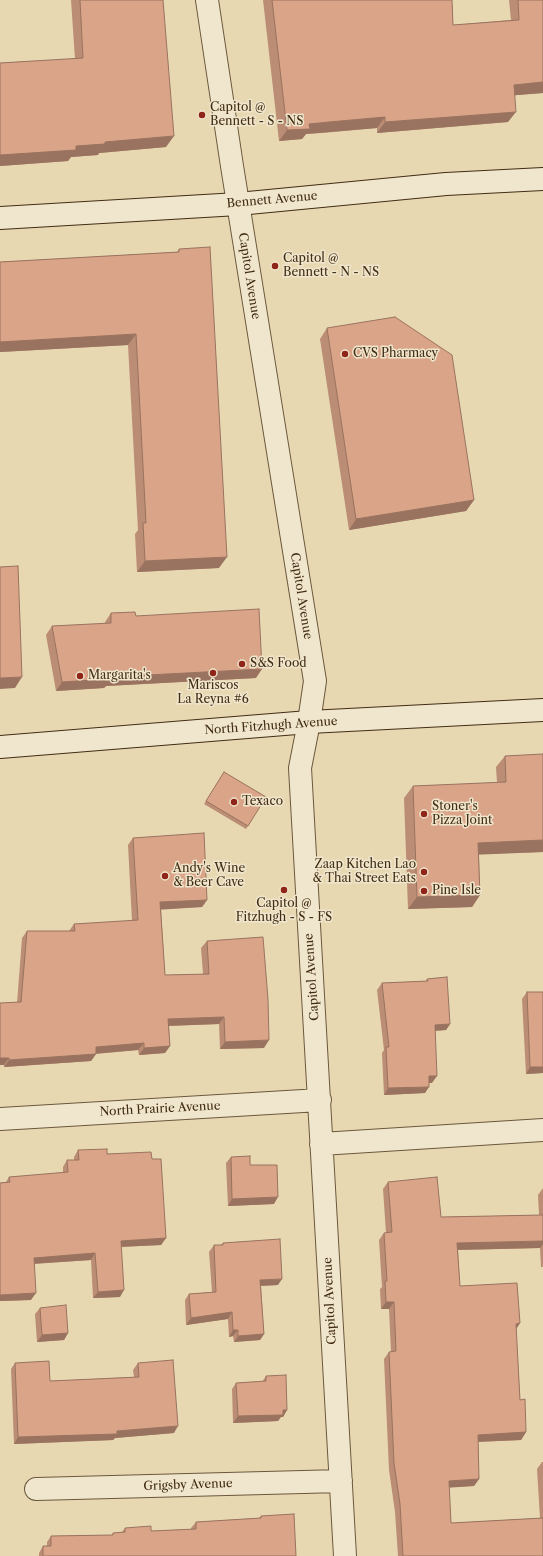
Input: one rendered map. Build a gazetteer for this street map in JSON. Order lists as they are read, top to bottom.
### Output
{
  "streets": {
    "street": [
      "Bennett Avenue",
      "Capitol Avenue",
      "North Fitzhugh Avenue",
      "North Prairie Avenue",
      "Grigsby Avenue"
    ]
  },
  "crossings": [
    ["Bennett Avenue", "Capitol Avenue"],
    ["Capitol Avenue", "North Fitzhugh Avenue"],
    ["Capitol Avenue", "North Prairie Avenue"],
    ["Capitol Avenue", "Grigsby Avenue"]
  ],
  "places": [
    "Capitol @ Bennett - S - NS",
    "Capitol @ Bennett - N - NS",
    "CVS Pharmacy",
    "S&S Food",
    "Mariscos La Reyna #6",
    "Margarita's",
    "Texaco",
    "Stoner's Pizza Joint",
    "Zaap Kitchen Lao & Thai Street Eats",
    "Andy's Wine & Beer Cave",
    "Capitol @ Fitzhugh - S - FS",
    "Pine Isle"
  ]
}
